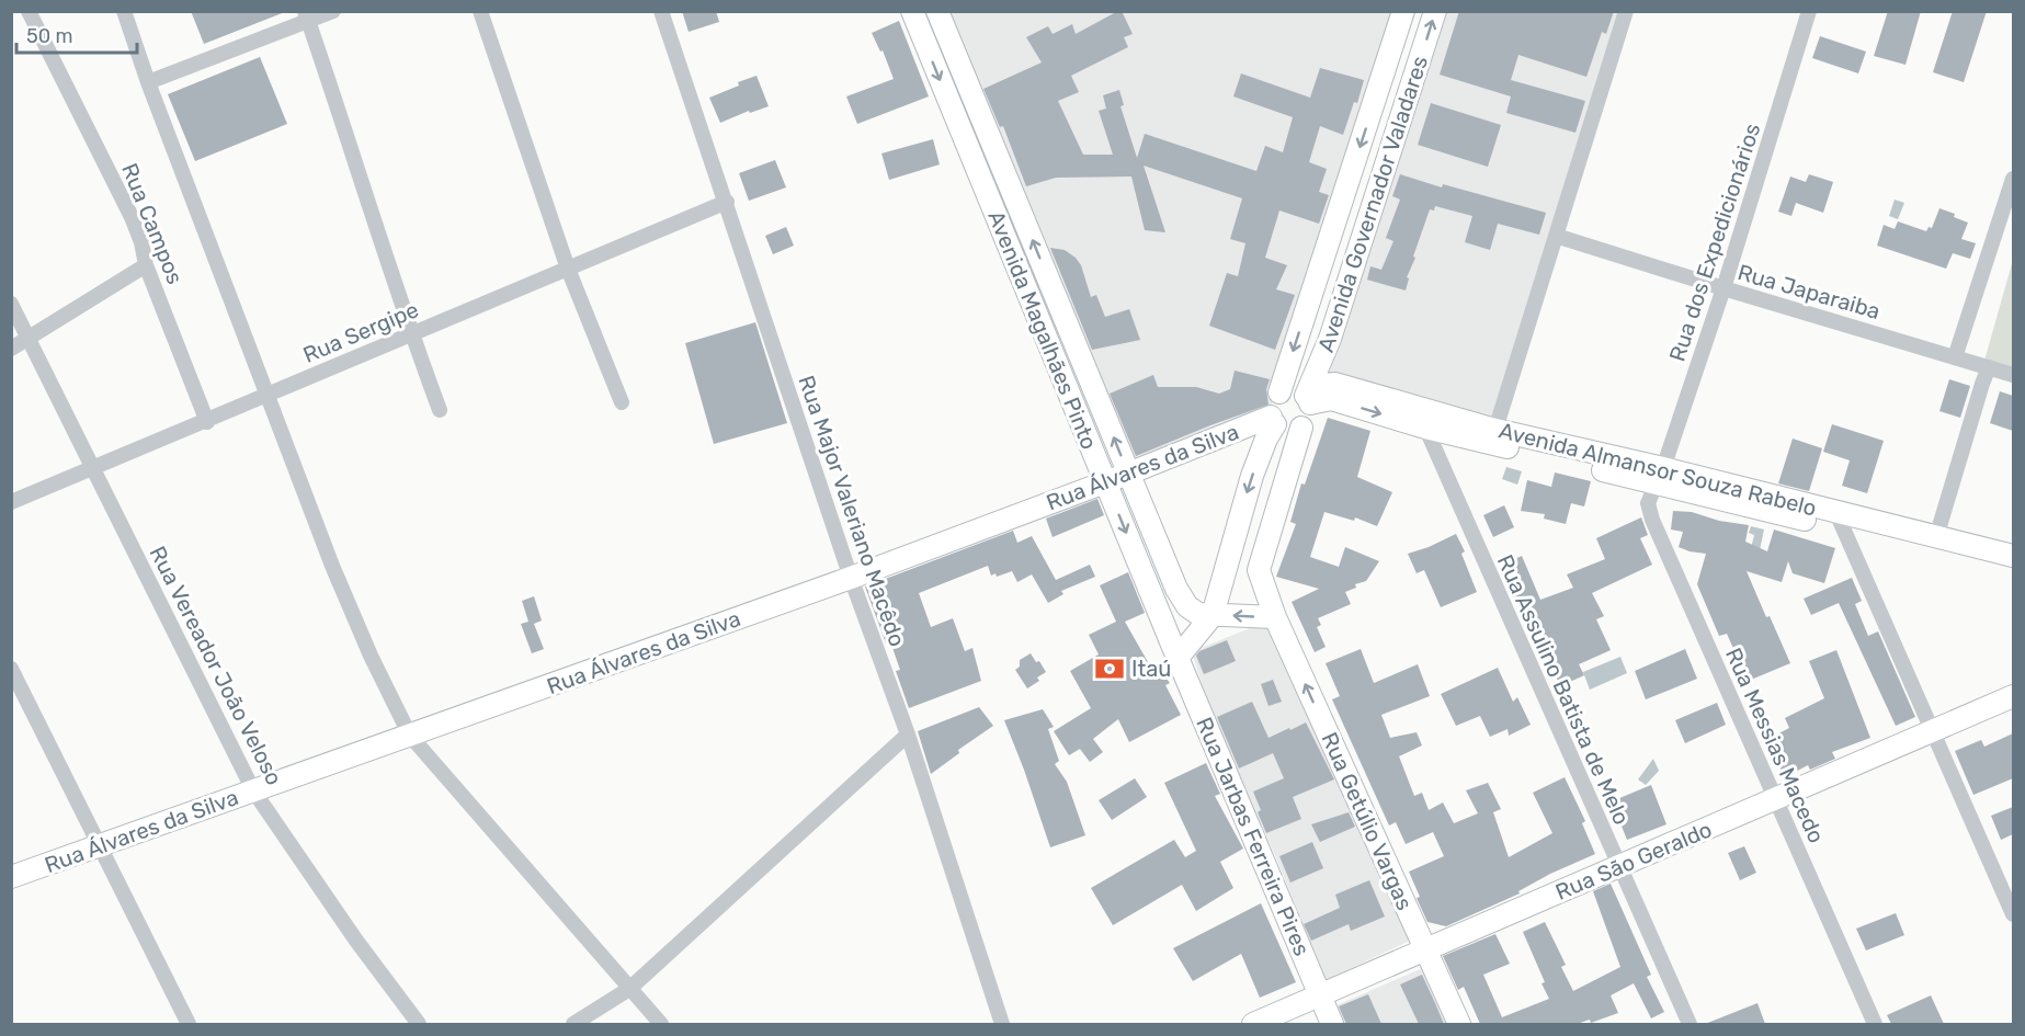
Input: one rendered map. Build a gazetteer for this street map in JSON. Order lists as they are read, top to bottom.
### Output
{
  "streets": {
    "street": [
      "Avenida Governador Valadares",
      "Rua Campos",
      "Rua dos Expedicionários",
      "Rua Japaraiba",
      "Avenida Magalhães Pinto",
      "Rua Sergipe",
      "Rua Álvares da Silva",
      "Avenida Almansor Souza Rabelo",
      "Rua Major Valeriano Macêdo",
      "Rua Vereador João Veloso",
      "Rua Assulino Batista de Melo",
      "Rua Messias Macedo",
      "Rua Getúlio Vargas",
      "Rua Jarbas Ferreira Pires",
      "Rua São Geraldo"
    ]
  },
  "crossings": [
    ["Avenida Governador Valadares", "Rua Álvares da Silva"],
    ["Avenida Governador Valadares", "Avenida Almansor Souza Rabelo"],
    ["Avenida Governador Valadares", "Rua Getúlio Vargas"],
    ["Rua Campos", "Rua Sergipe"],
    ["Rua dos Expedicionários", "Rua Japaraiba"],
    ["Rua dos Expedicionários", "Avenida Almansor Souza Rabelo"],
    ["Rua dos Expedicionários", "Rua Messias Macedo"],
    ["Avenida Magalhães Pinto", "Rua Álvares da Silva"],
    ["Avenida Magalhães Pinto", "Rua Jarbas Ferreira Pires"],
    ["Rua Sergipe", "Rua Major Valeriano Macêdo"],
    ["Rua Sergipe", "Rua Vereador João Veloso"],
    ["Rua Álvares da Silva", "Avenida Almansor Souza Rabelo"],
    ["Rua Álvares da Silva", "Rua Major Valeriano Macêdo"],
    ["Rua Álvares da Silva", "Rua Vereador João Veloso"],
    ["Rua Álvares da Silva", "Rua Getúlio Vargas"],
    ["Avenida Almansor Souza Rabelo", "Rua Assulino Batista de Melo"],
    ["Avenida Almansor Souza Rabelo", "Rua Messias Macedo"],
    ["Avenida Almansor Souza Rabelo", "Rua Getúlio Vargas"],
    ["Rua Assulino Batista de Melo", "Rua São Geraldo"],
    ["Rua Messias Macedo", "Rua São Geraldo"],
    ["Rua Getúlio Vargas", "Rua São Geraldo"],
    ["Rua Jarbas Ferreira Pires", "Rua São Geraldo"]
  ],
  "one_way": ["Rua Getúlio Vargas"],
  "places": {
    "bank": ["Itaú"]
  },
  "scale_bar": "50 m"
}
